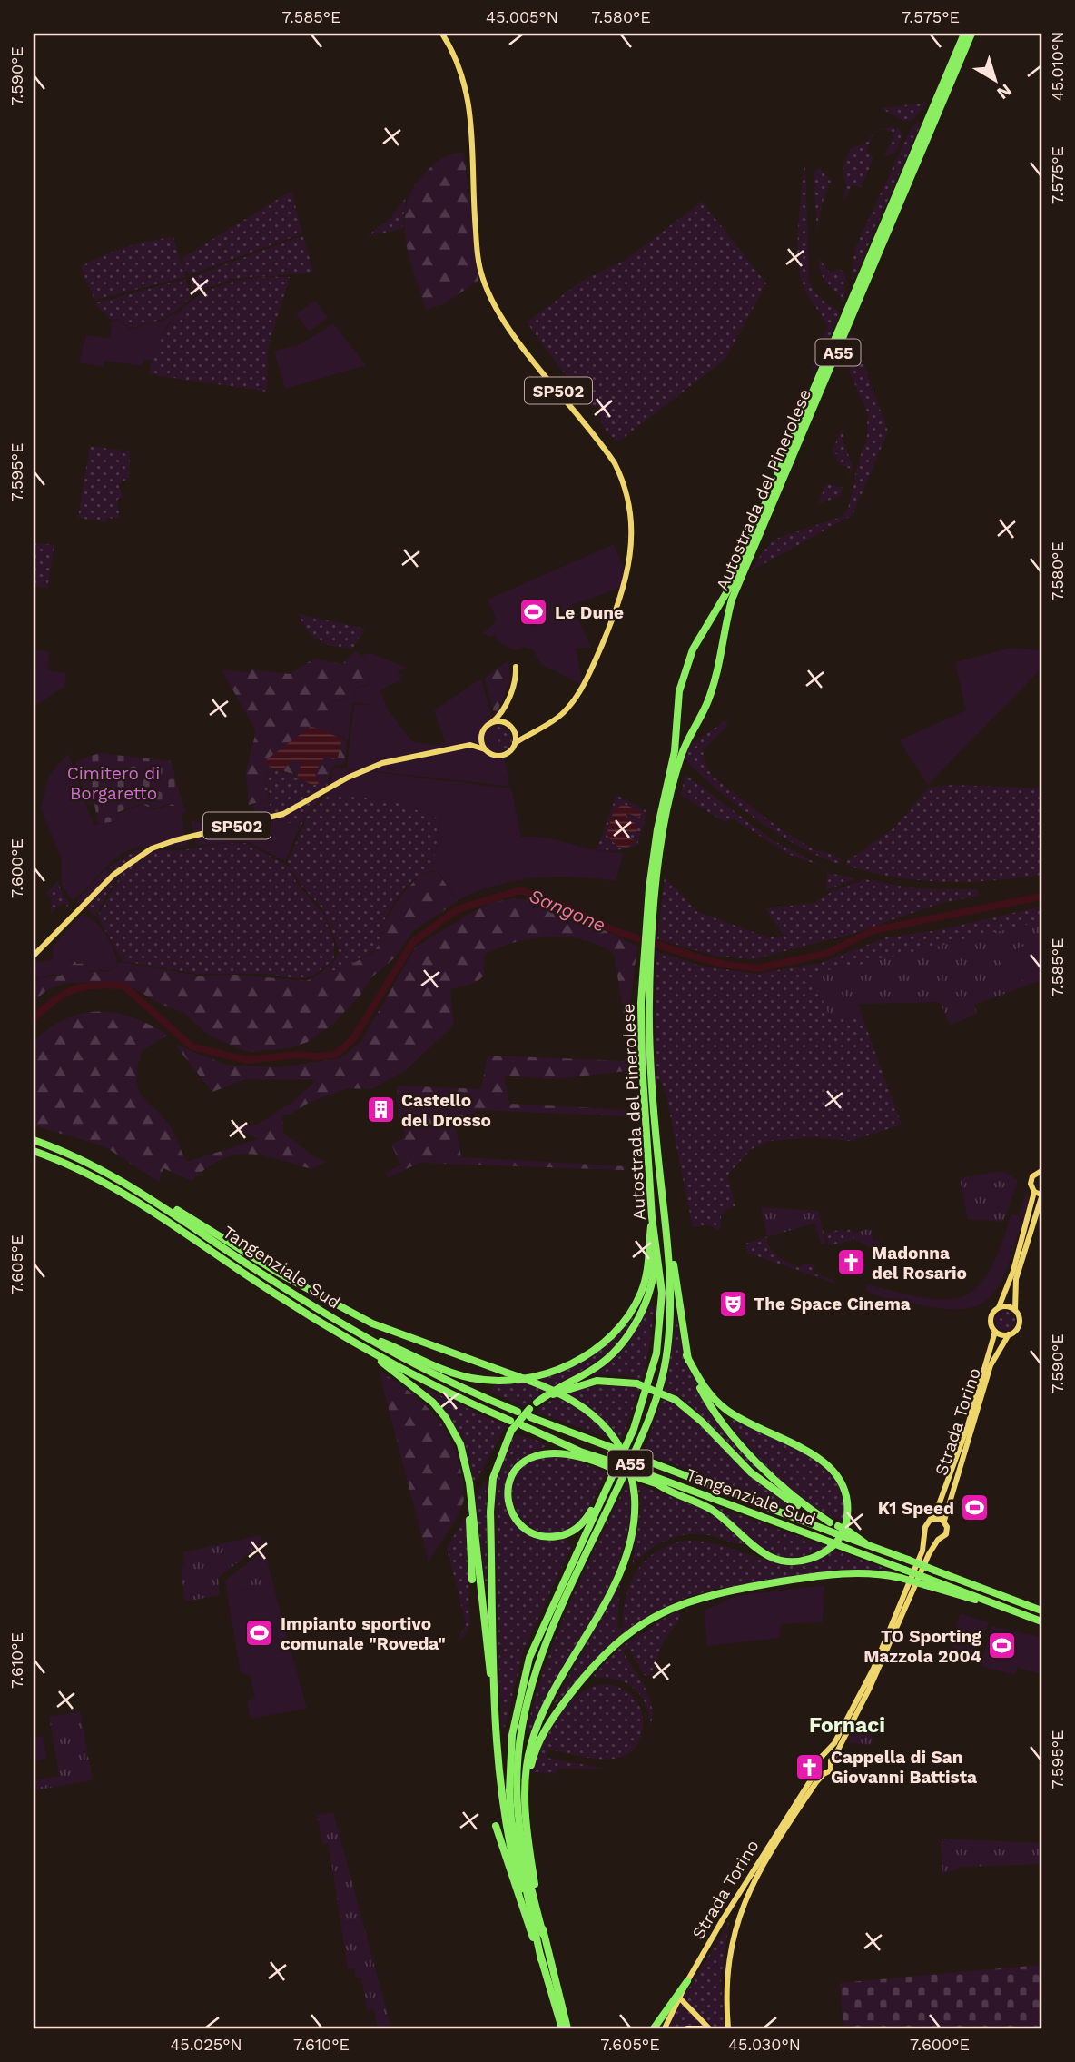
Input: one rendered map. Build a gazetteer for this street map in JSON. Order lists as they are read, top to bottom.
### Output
{
  "streets": {
    "highway": ["A55", "Autostrada del Pinerolese", "Tangenziale Sud"],
    "main road": ["SP502", "Strada Torino"]
  },
  "crossings": [
    ["A55", "Autostrada del Pinerolese"]
  ],
  "districts": ["Fornaci"],
  "water": ["Sangone"],
  "parks": ["Cimitero di Borgaretto"],
  "places": {
    "sports": [
      "Le Dune",
      "K1 Speed",
      "Impianto sportivo comunale \"Roveda\"",
      "TO Sporting Mazzola 2004"
    ],
    "building": ["Castello del Drosso"],
    "church": ["Madonna del Rosario", "Cappella di San Giovanni Battista"],
    "theatre": ["The Space Cinema"]
  },
  "north": "bottom right",
  "coordinates": [
    "7.585°E",
    "45.005°N",
    "7.580°E",
    "7.575°E",
    "45.010°N",
    "7.590°E",
    "7.595°E",
    "7.600°E",
    "7.605°E",
    "7.610°E",
    "45.025°N",
    "45.030°N"
  ]
}
